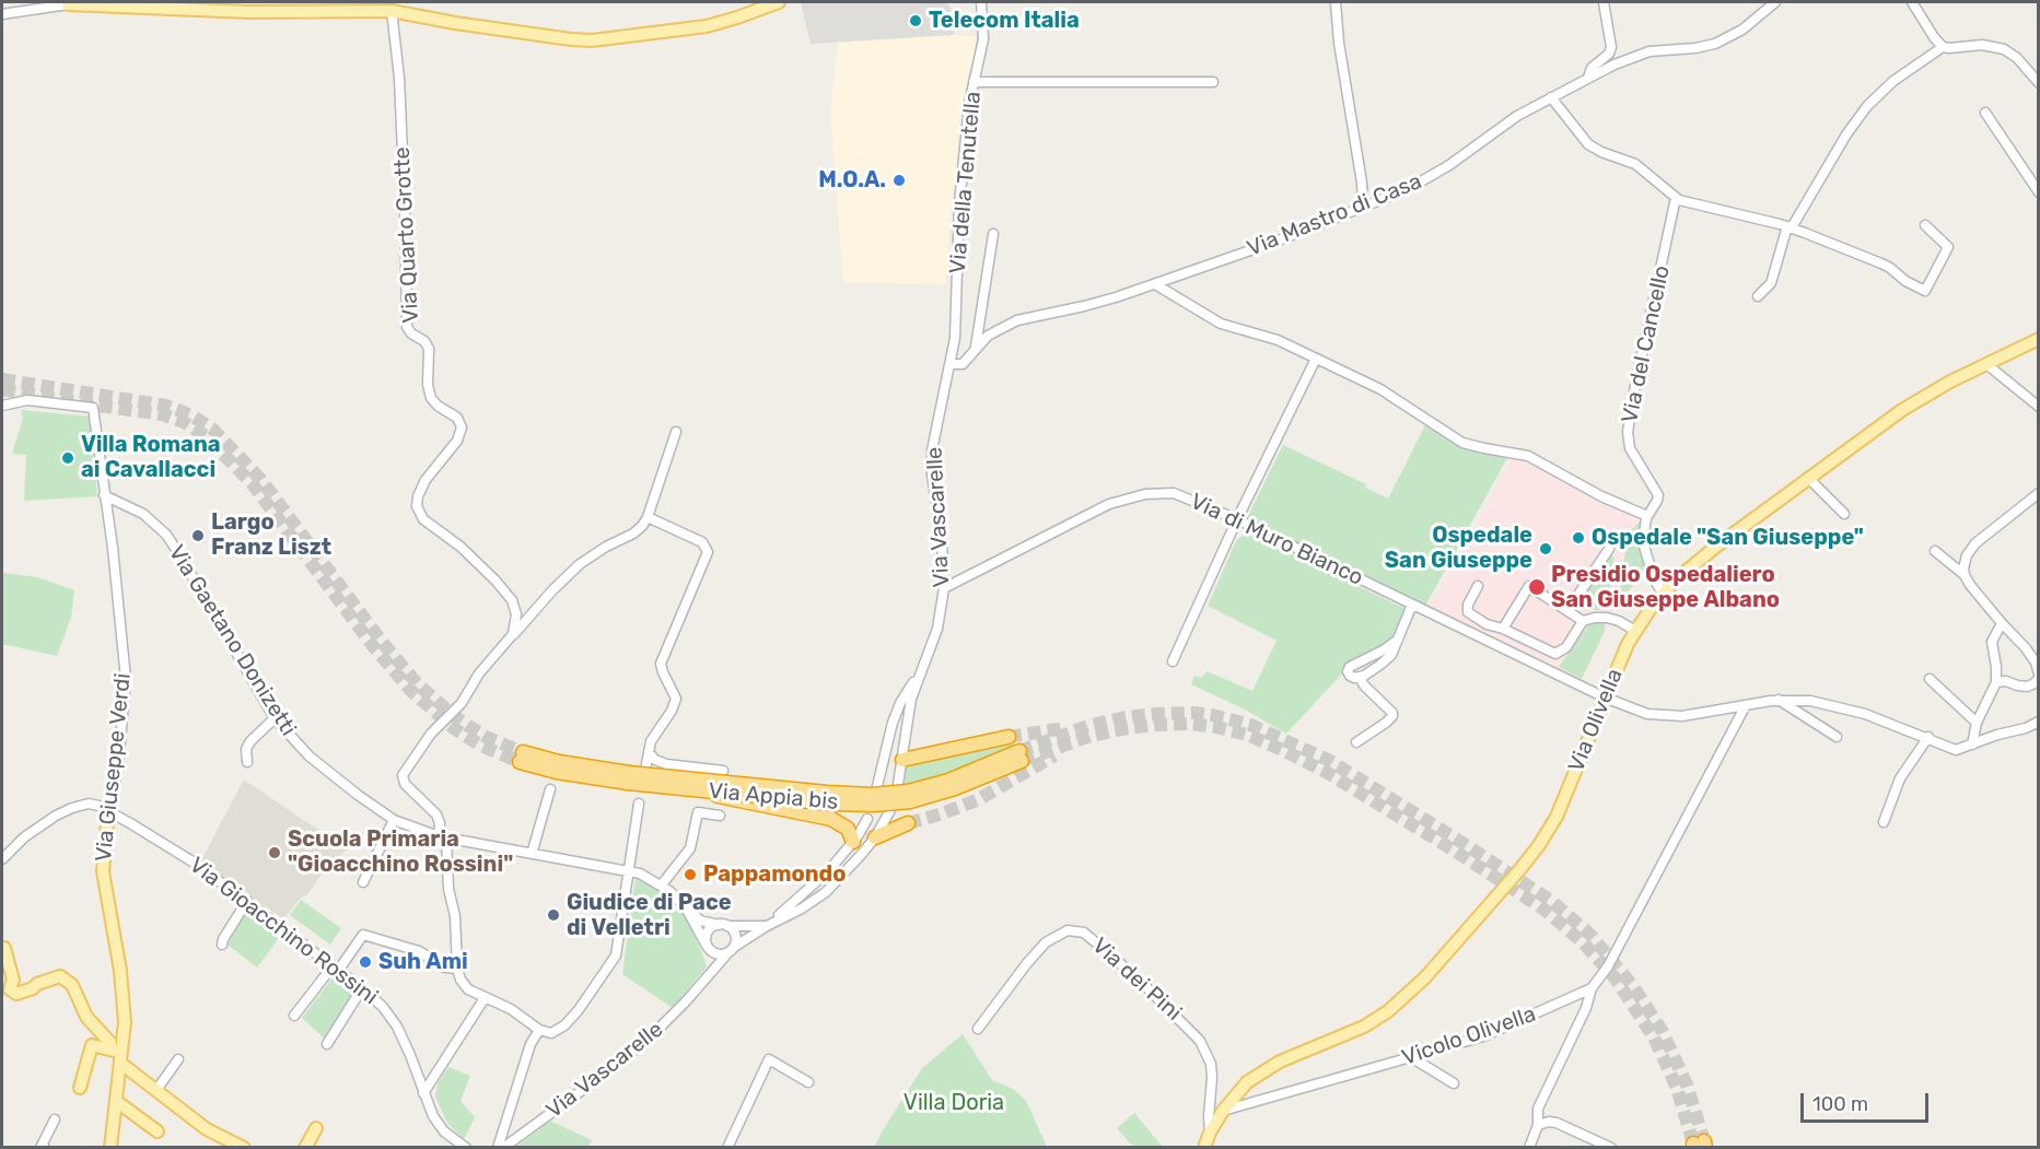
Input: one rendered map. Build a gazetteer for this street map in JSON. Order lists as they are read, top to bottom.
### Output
{
  "streets": {
    "highway": ["Via Appia bis"],
    "main road": ["Via Olivella", "Via Giuseppe Verdi"],
    "street": [
      "Via della Tenutella",
      "Via Mastro di Casa",
      "Via Quarto Grotte",
      "Via del Cancello",
      "Via Vascarelle",
      "Via di Muro Bianco",
      "Via Gaetano Donizetti",
      "Via Gioacchino Rossini",
      "Via dei Pini",
      "Vicolo Olivella"
    ]
  },
  "crossings": [
    ["Via della Tenutella", "Via Mastro di Casa"],
    ["Via della Tenutella", "Via Vascarelle"],
    ["Via Mastro di Casa", "Via Vascarelle"],
    ["Via del Cancello", "Via Olivella"],
    ["Via Vascarelle", "Via di Muro Bianco"],
    ["Via Vascarelle", "Via Gaetano Donizetti"],
    ["Via Vascarelle", "Via Appia bis"],
    ["Via di Muro Bianco", "Via Olivella"],
    ["Via di Muro Bianco", "Vicolo Olivella"],
    ["Via Gaetano Donizetti", "Via Giuseppe Verdi"],
    ["Via Olivella", "Via dei Pini"],
    ["Via Olivella", "Vicolo Olivella"],
    ["Via Giuseppe Verdi", "Via Gioacchino Rossini"]
  ],
  "parks": ["Villa Doria"],
  "places": [
    "Telecom Italia",
    "M.O.A.",
    "Villa Romana ai Cavallacci",
    "Largo Franz Liszt",
    "Ospedale \"San Giuseppe\"",
    "Ospedale San Giuseppe",
    "Presidio Ospedaliero San Giuseppe Albano",
    "Scuola Primaria \"Gioacchino Rossini\"",
    "Pappamondo",
    "Giudice di Pace di Velletri",
    "Suh Ami"
  ],
  "scale_bar": "100 m"
}
